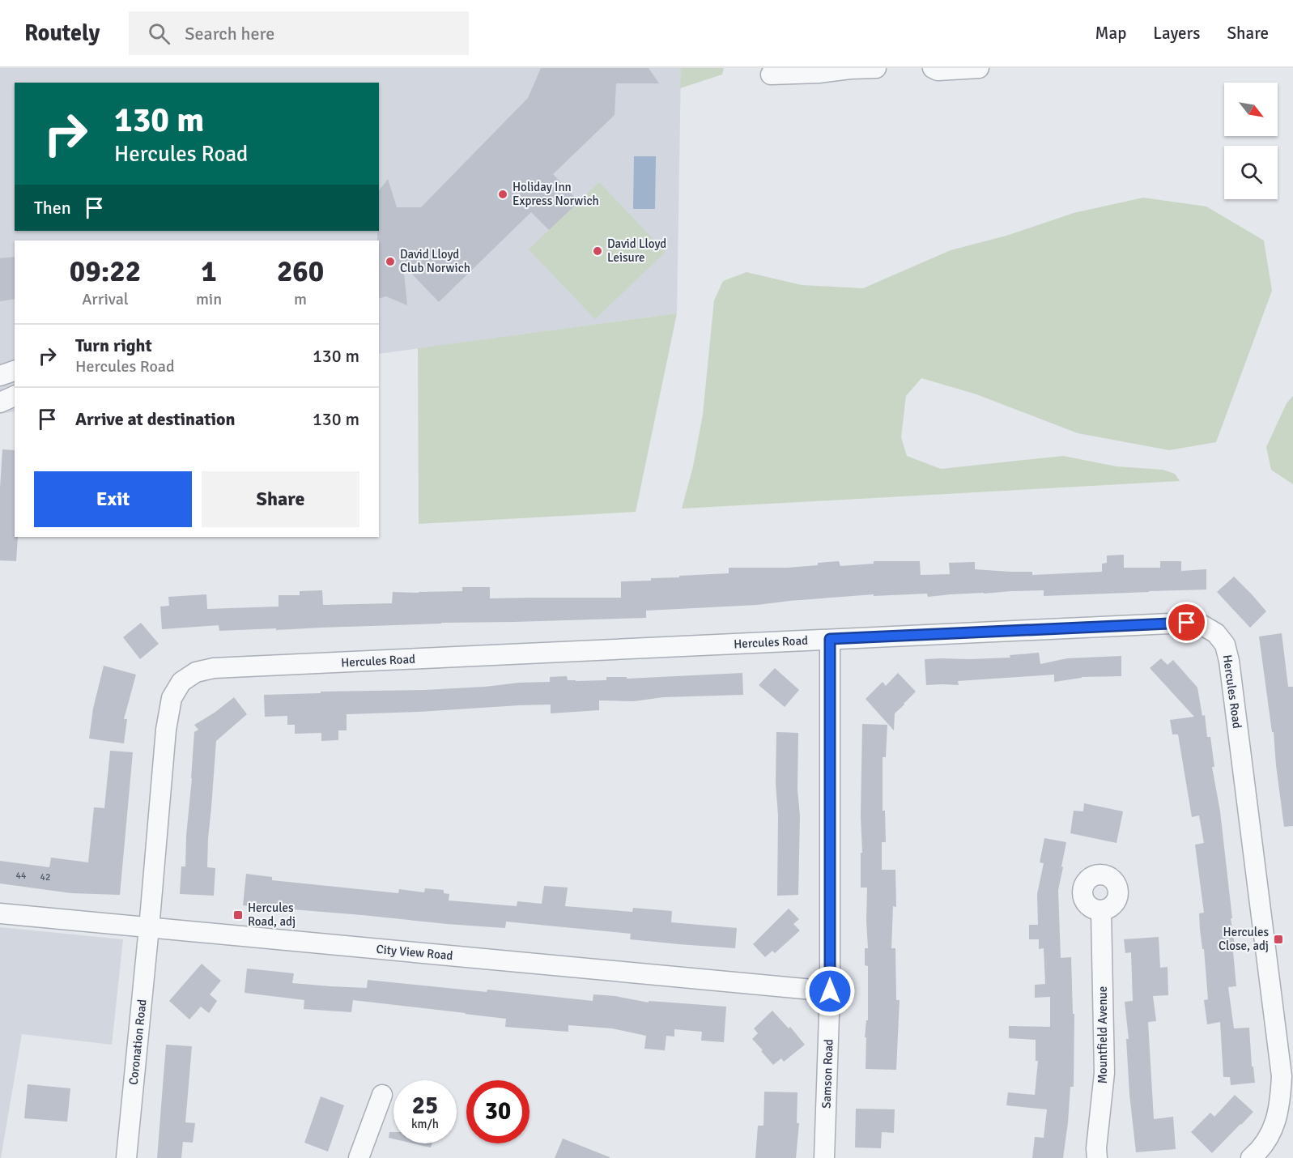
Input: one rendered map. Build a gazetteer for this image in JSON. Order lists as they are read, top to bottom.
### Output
{
  "streets": {
    "street": [
      "Hercules Road",
      "City View Road",
      "Mountfield Avenue",
      "Coronation Road",
      "Samson Road"
    ]
  },
  "crossings": [
    ["Hercules Road", "City View Road"],
    ["Hercules Road", "Coronation Road"],
    ["Hercules Road", "Samson Road"],
    ["City View Road", "Coronation Road"],
    ["City View Road", "Samson Road"]
  ],
  "places": {
    "other": ["Holiday Inn Express Norwich", "David Lloyd Leisure", "David Lloyd Club Norwich"],
    "transit": ["Hercules Road, adj", "Hercules Close, adj"]
  },
  "house_numbers": ["44", "42"],
  "north": "bottom right",
  "page": {
    "header": "Routely",
    "search": "Search here",
    "nav": ["Map", "Layers", "Share"],
    "turn": ["130 m", "Hercules Road"],
    "then": "Then",
    "eta": [
      "09:22",
      "Arrival",
      "1",
      "min",
      "260",
      "m"
    ],
    "list": [
      {
        "name": "Turn right",
        "note": "Hercules Road",
        "value": "130 m"
      },
      {
        "name": "Arrive at destination",
        "value": "130 m"
      }
    ],
    "buttons": ["Exit", "Share"],
    "speed": "25 km/h",
    "limit": "30"
  }
}
